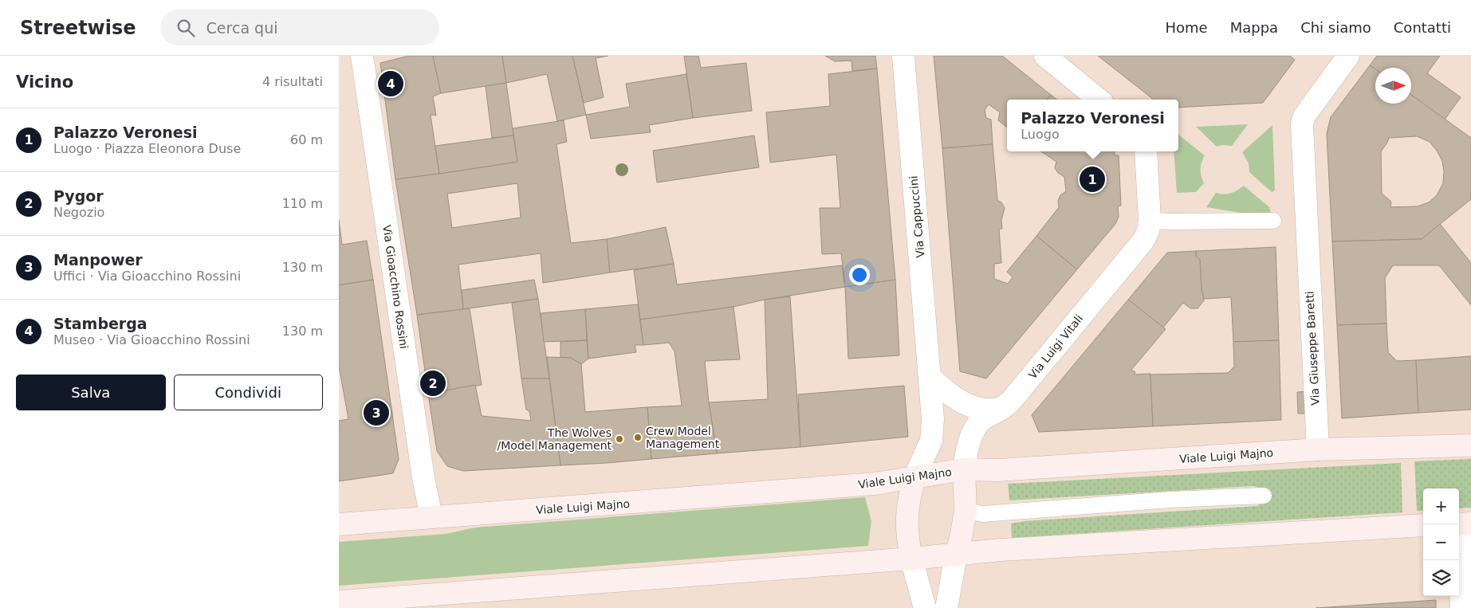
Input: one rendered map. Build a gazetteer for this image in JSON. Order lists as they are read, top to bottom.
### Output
{
  "streets": {
    "main road": ["Viale Luigi Majno"],
    "street": [
      "Via Cappuccini",
      "Via Gioacchino Rossini",
      "Via Luigi Vitali",
      "Via Giuseppe Baretti"
    ]
  },
  "crossings": [
    ["Via Cappuccini", "Viale Luigi Majno"],
    ["Via Gioacchino Rossini", "Viale Luigi Majno"],
    ["Via Luigi Vitali", "Viale Luigi Majno"],
    ["Via Giuseppe Baretti", "Viale Luigi Majno"]
  ],
  "places": ["Crew Model Management", "The Wolves /Model Management"],
  "north": "right",
  "page": {
    "header": "Streetwise",
    "search": "Cerca qui",
    "nav": [
      "Home",
      "Mappa",
      "Chi siamo",
      "Contatti"
    ],
    "heading": ["Vicino", "4 risultati"],
    "pins": [
      "4",
      "1",
      "2",
      "3"
    ],
    "popup": ["Palazzo Veronesi", "Luogo"],
    "list": [
      {
        "mark": "1",
        "name": "Palazzo Veronesi",
        "note": "Luogo · Piazza Eleonora Duse",
        "value": "60 m"
      },
      {
        "mark": "2",
        "name": "Pygor",
        "note": "Negozio",
        "value": "110 m"
      },
      {
        "mark": "3",
        "name": "Manpower",
        "note": "Uffici · Via Gioacchino Rossini",
        "value": "130 m"
      },
      {
        "mark": "4",
        "name": "Stamberga",
        "note": "Museo · Via Gioacchino Rossini",
        "value": "130 m"
      }
    ],
    "buttons": ["Salva", "Condividi"],
    "map_buttons": ["+", "−"]
  }
}
